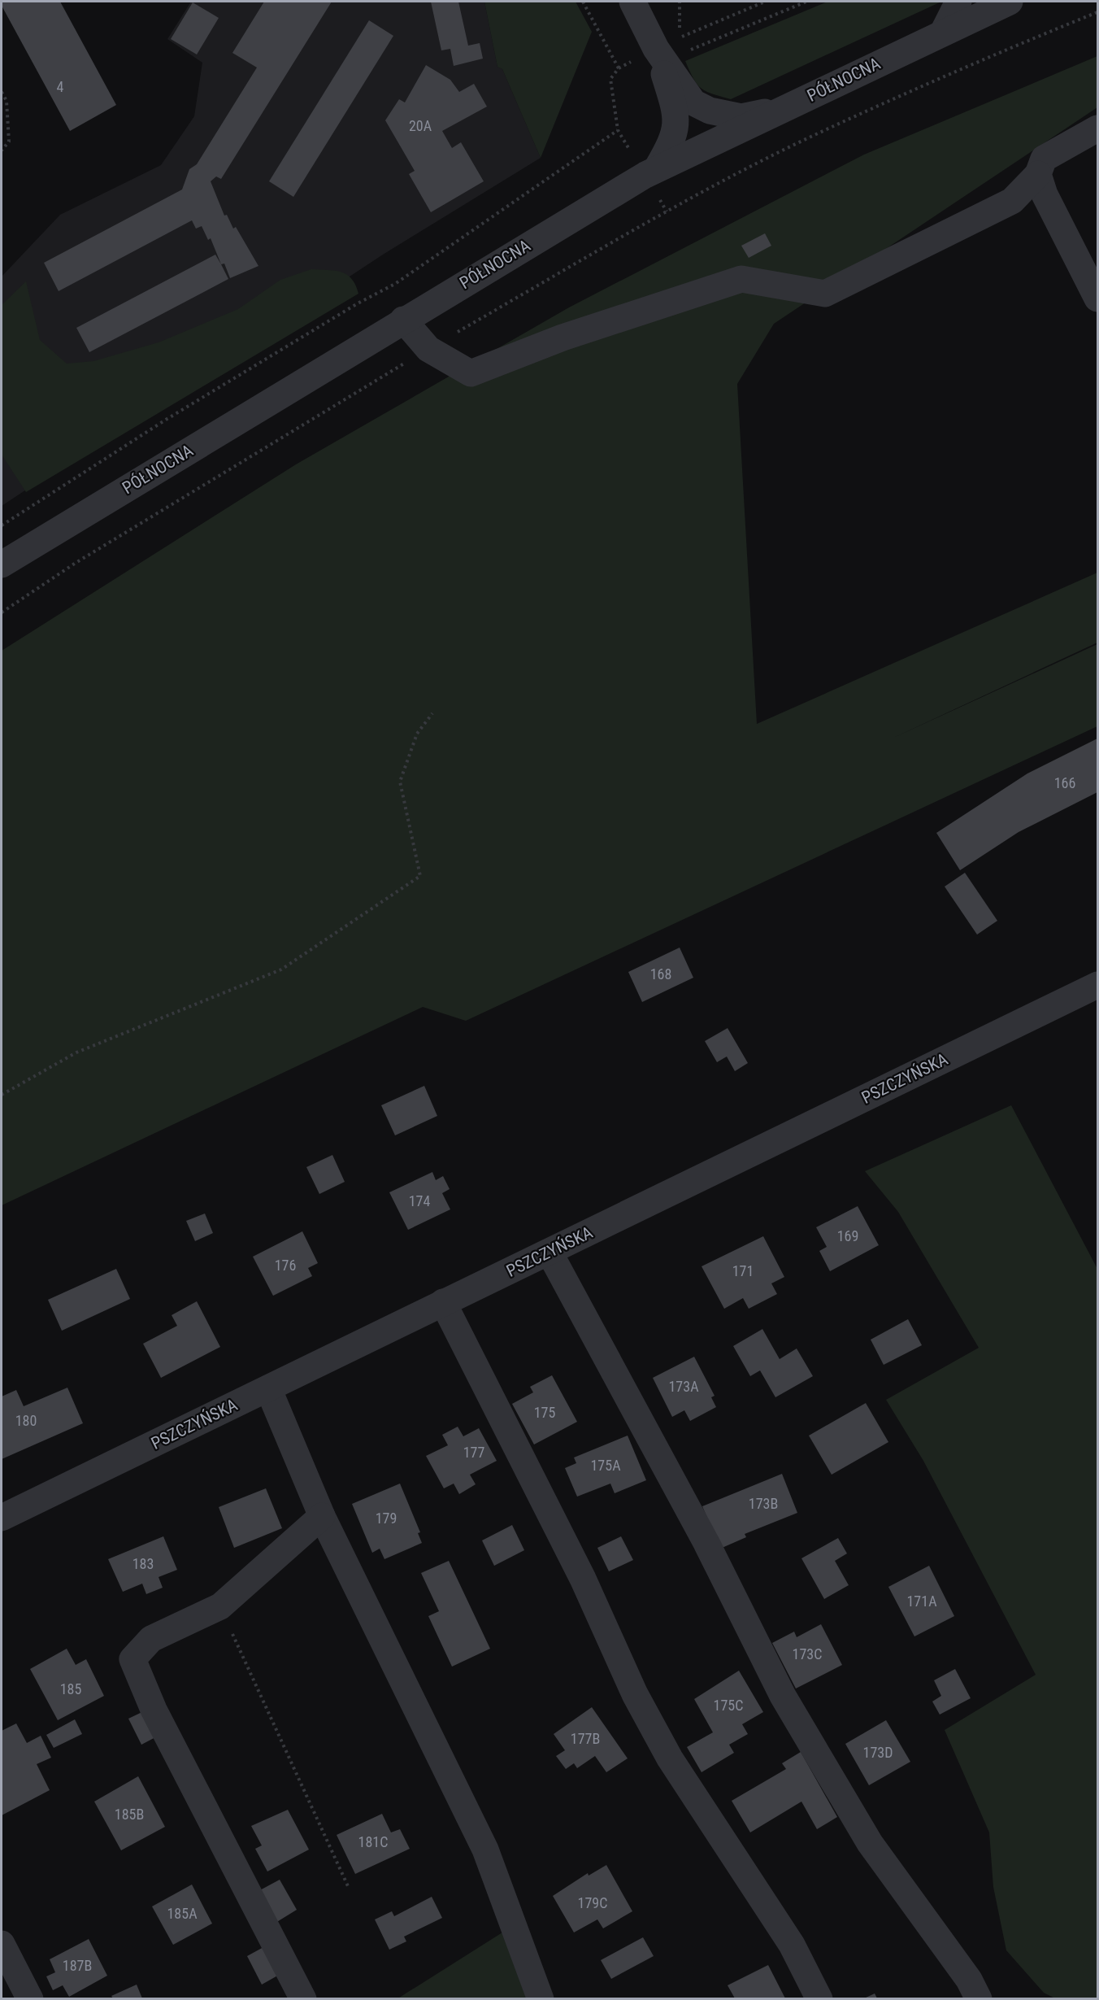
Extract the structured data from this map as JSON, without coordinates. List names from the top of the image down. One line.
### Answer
{"streets":{"street":["PÓŁNOCNA","PSZCZYŃSKA"]},"house_numbers":["4","20A","166","168","174","169","176","171","173A","175","180","177","175A","173B","179","183","171A","173C","185","175C","177B","173D","185B","181C","179C","185A","187B"]}
